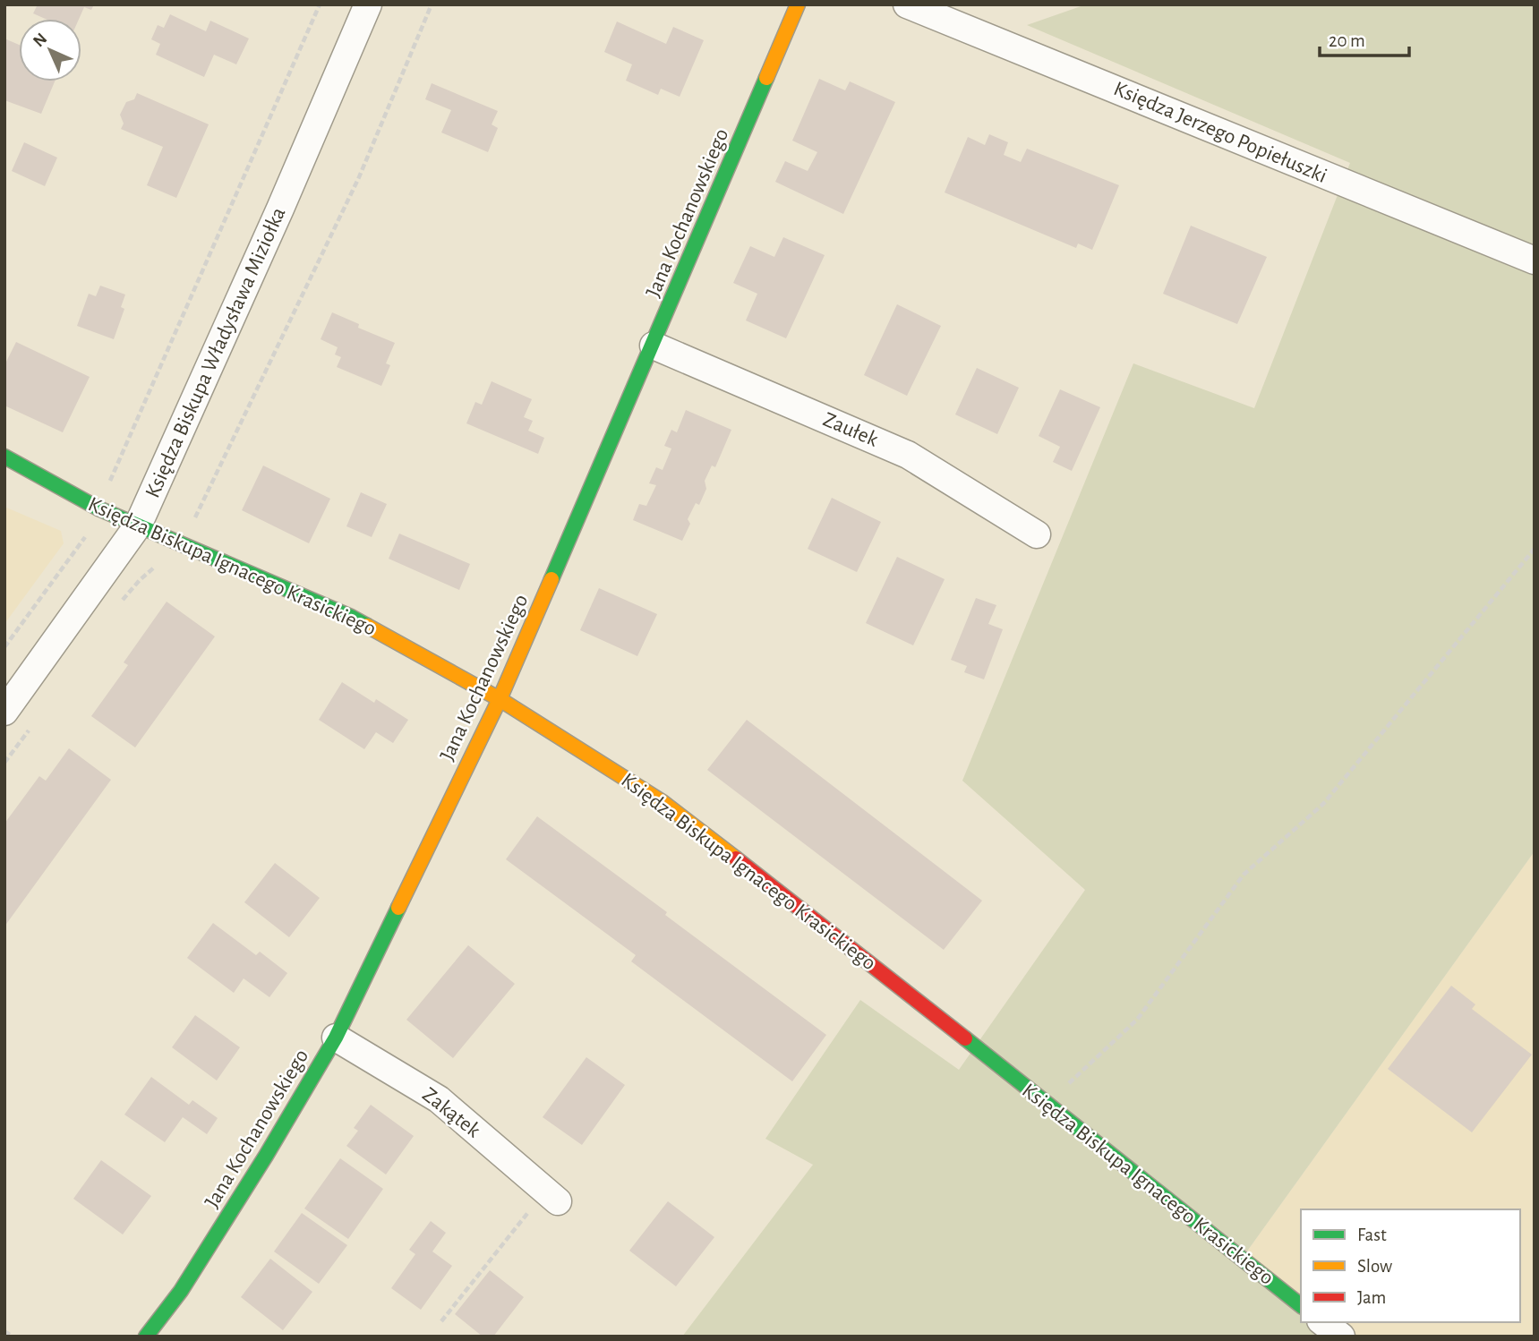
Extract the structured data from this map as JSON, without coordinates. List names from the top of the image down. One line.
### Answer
{"streets":{"street":["Księdza Jerzego Popiełuszki","Jana Kochanowskiego","Księdza Biskupa Władysława Miziołka","Zaułek","Księdza Biskupa Ignacego Krasickiego","Zakątek"]},"crossings":[["Jana Kochanowskiego","Zaułek"],["Jana Kochanowskiego","Księdza Biskupa Ignacego Krasickiego"],["Jana Kochanowskiego","Zakątek"],["Księdza Biskupa Władysława Miziołka","Księdza Biskupa Ignacego Krasickiego"]],"legend":["Fast","Slow","Jam"],"scale_bar":"20 m","north":"top left"}
